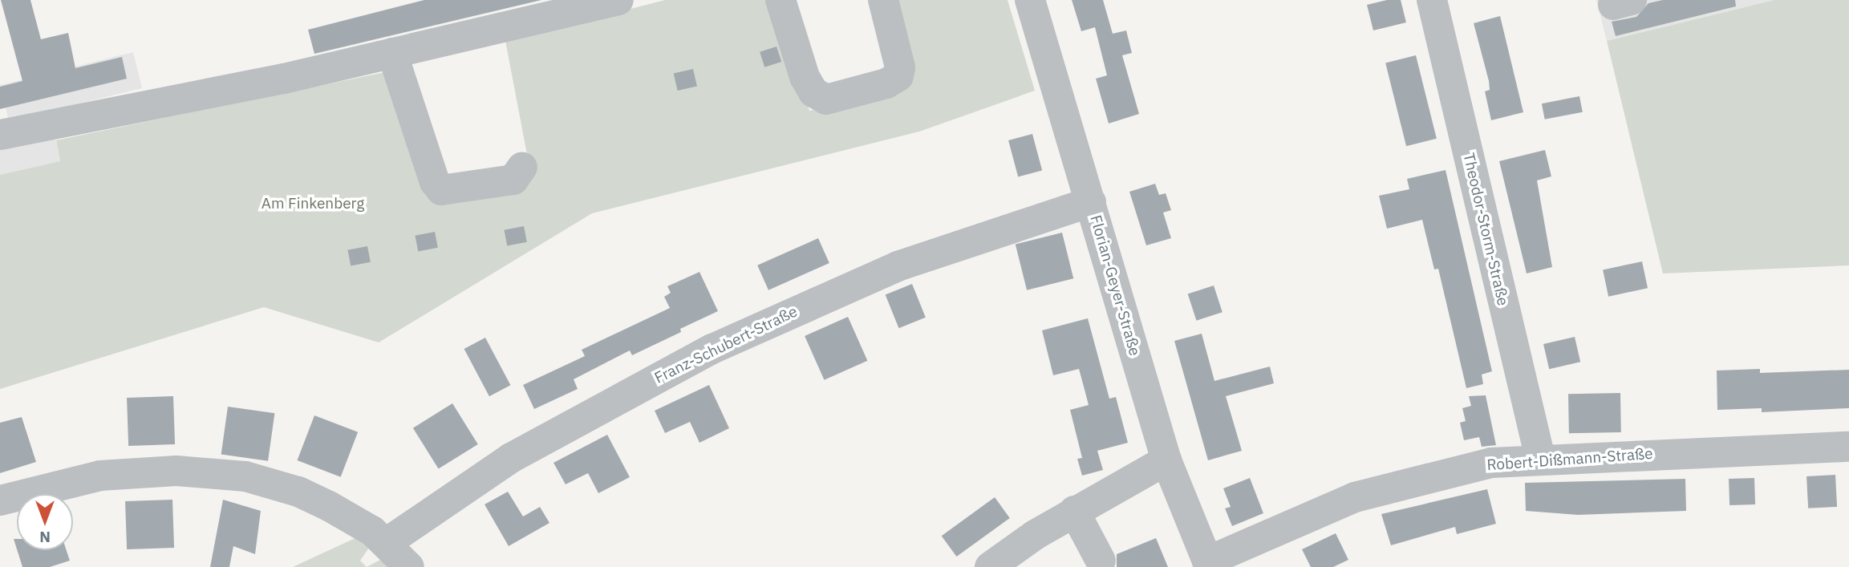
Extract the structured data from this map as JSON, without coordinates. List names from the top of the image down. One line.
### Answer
{"streets":{"street":["Theodor-Storm-Straße","Florian-Geyer-Straße","Franz-Schubert-Straße","Robert-Dißmann-Straße"]},"crossings":[["Theodor-Storm-Straße","Robert-Dißmann-Straße"],["Florian-Geyer-Straße","Franz-Schubert-Straße"],["Florian-Geyer-Straße","Robert-Dißmann-Straße"]],"parks":["Am Finkenberg"],"north":"bottom"}
